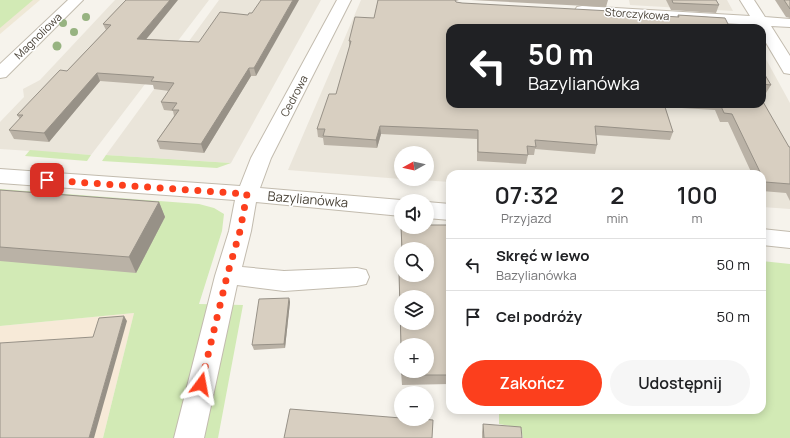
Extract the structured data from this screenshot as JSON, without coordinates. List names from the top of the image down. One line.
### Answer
{"streets":{"street":["Storczykowa","Magnoliowa","Cedrowa","Bazylianówka"]},"crossings":[["Cedrowa","Bazylianówka"]],"north":"left","page":{"turn":["50 m","Bazylianówka"],"map_buttons":["+","−"],"eta":["07:32","Przyjazd","2","min","100","m"],"list":[{"name":"Skręć w lewo","note":"Bazylianówka","value":"50 m"},{"name":"Cel podróży","value":"50 m"}],"buttons":["Zakończ","Udostępnij"]}}
